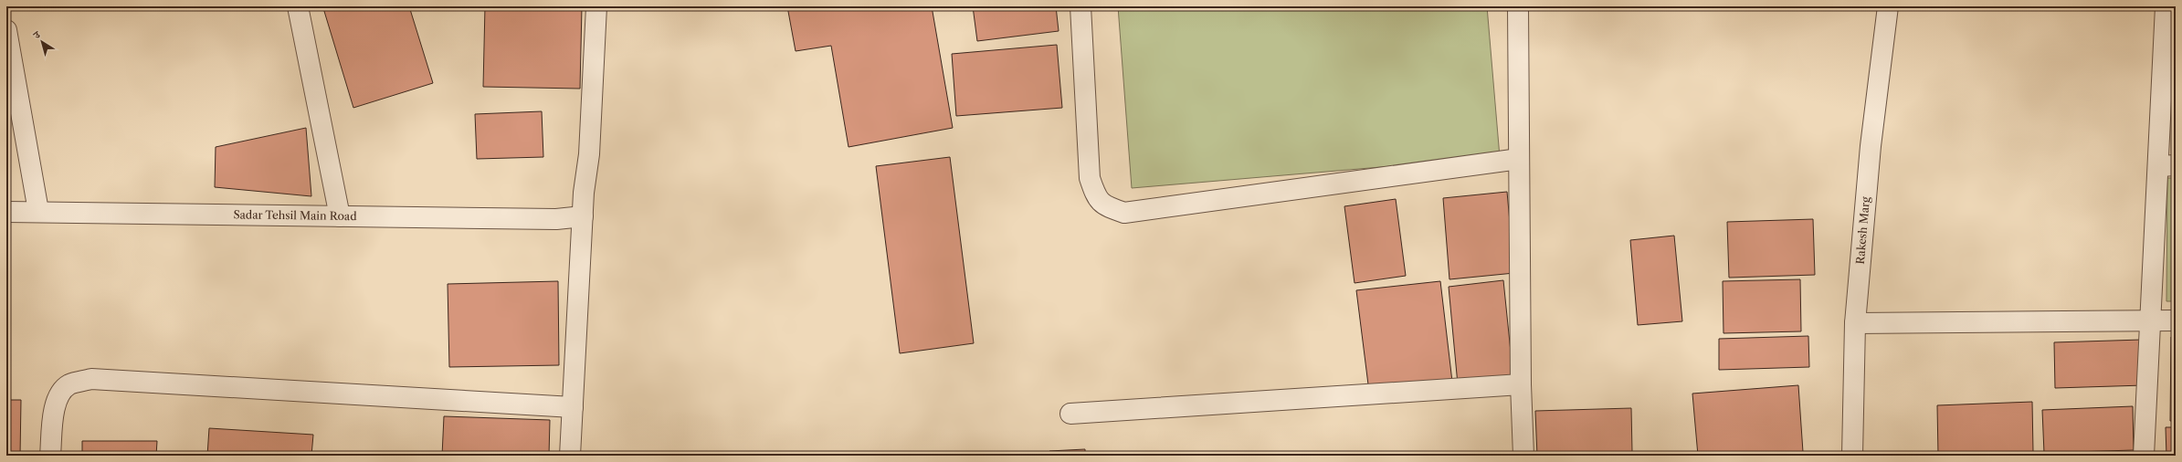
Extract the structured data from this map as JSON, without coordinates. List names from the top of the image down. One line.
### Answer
{"streets":{"street":["Sadar Tehsil Main Road","Rakesh Marg"]},"north":"top left"}
